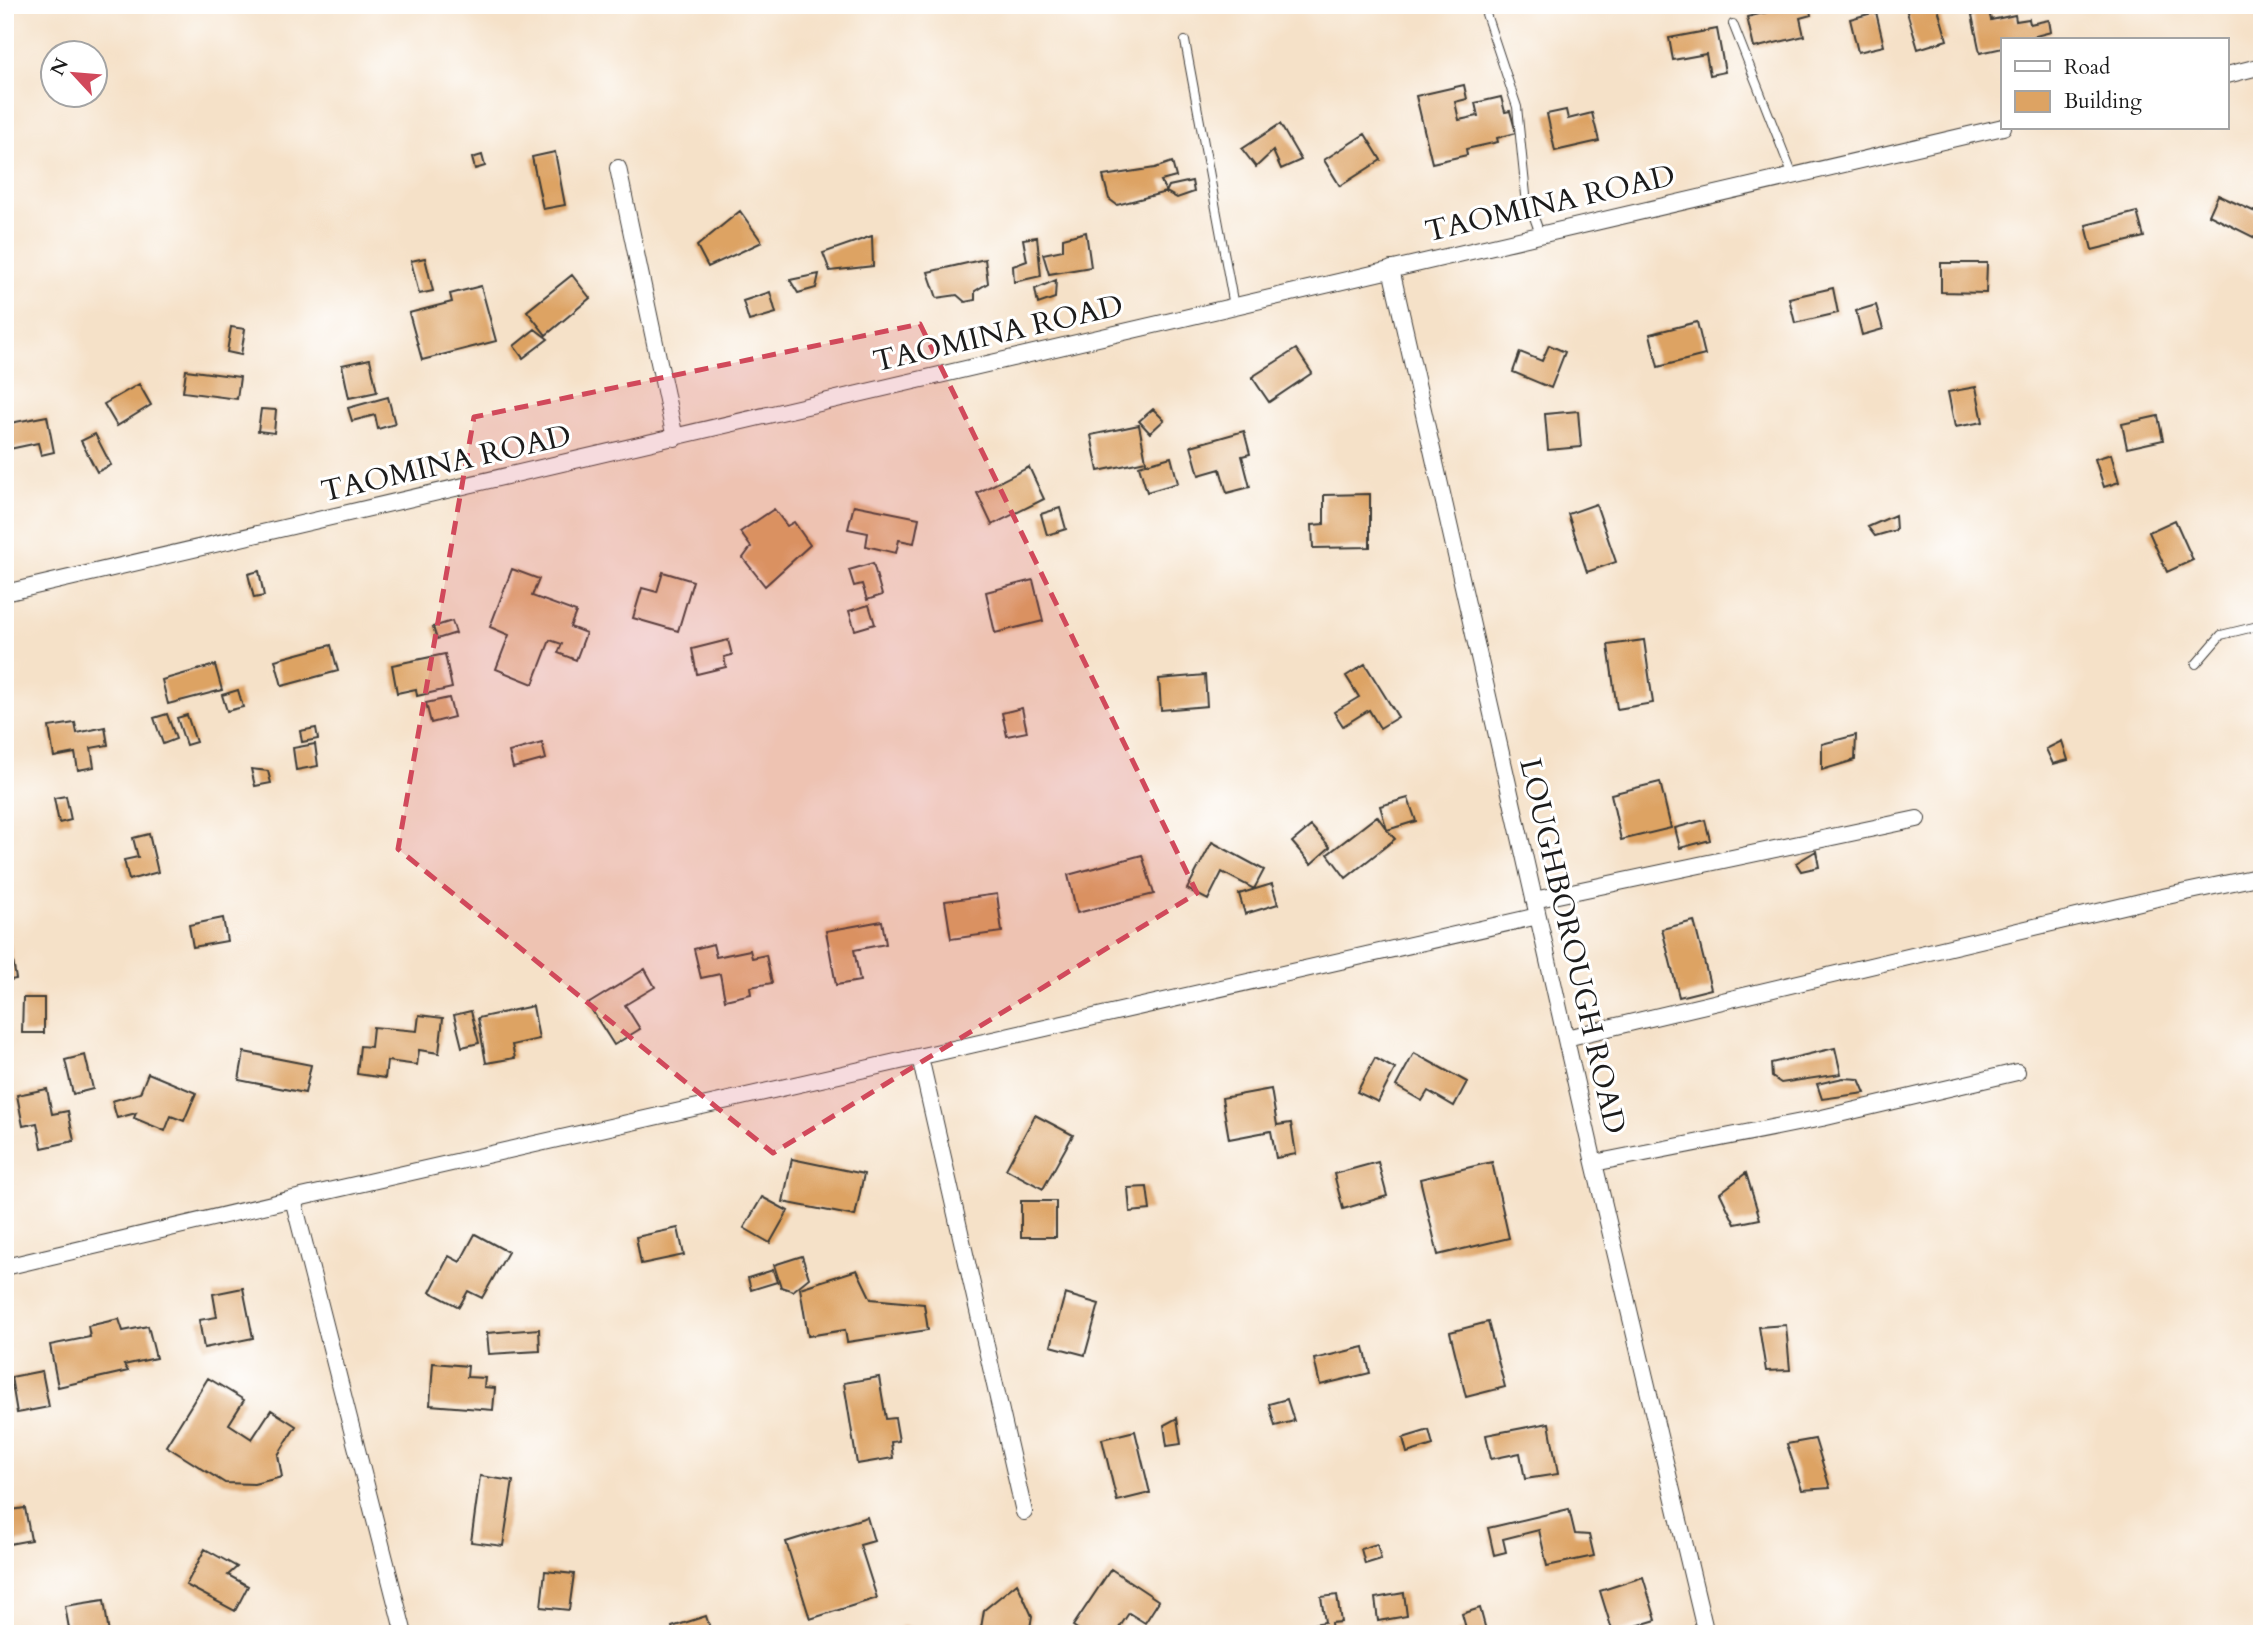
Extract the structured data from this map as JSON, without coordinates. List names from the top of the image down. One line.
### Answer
{"streets":{"street":["TAOMINA ROAD","LOUGHBOROUGH ROAD"]},"crossings":[["TAOMINA ROAD","LOUGHBOROUGH ROAD"]],"legend":["Road","Building"],"north":"top left"}
